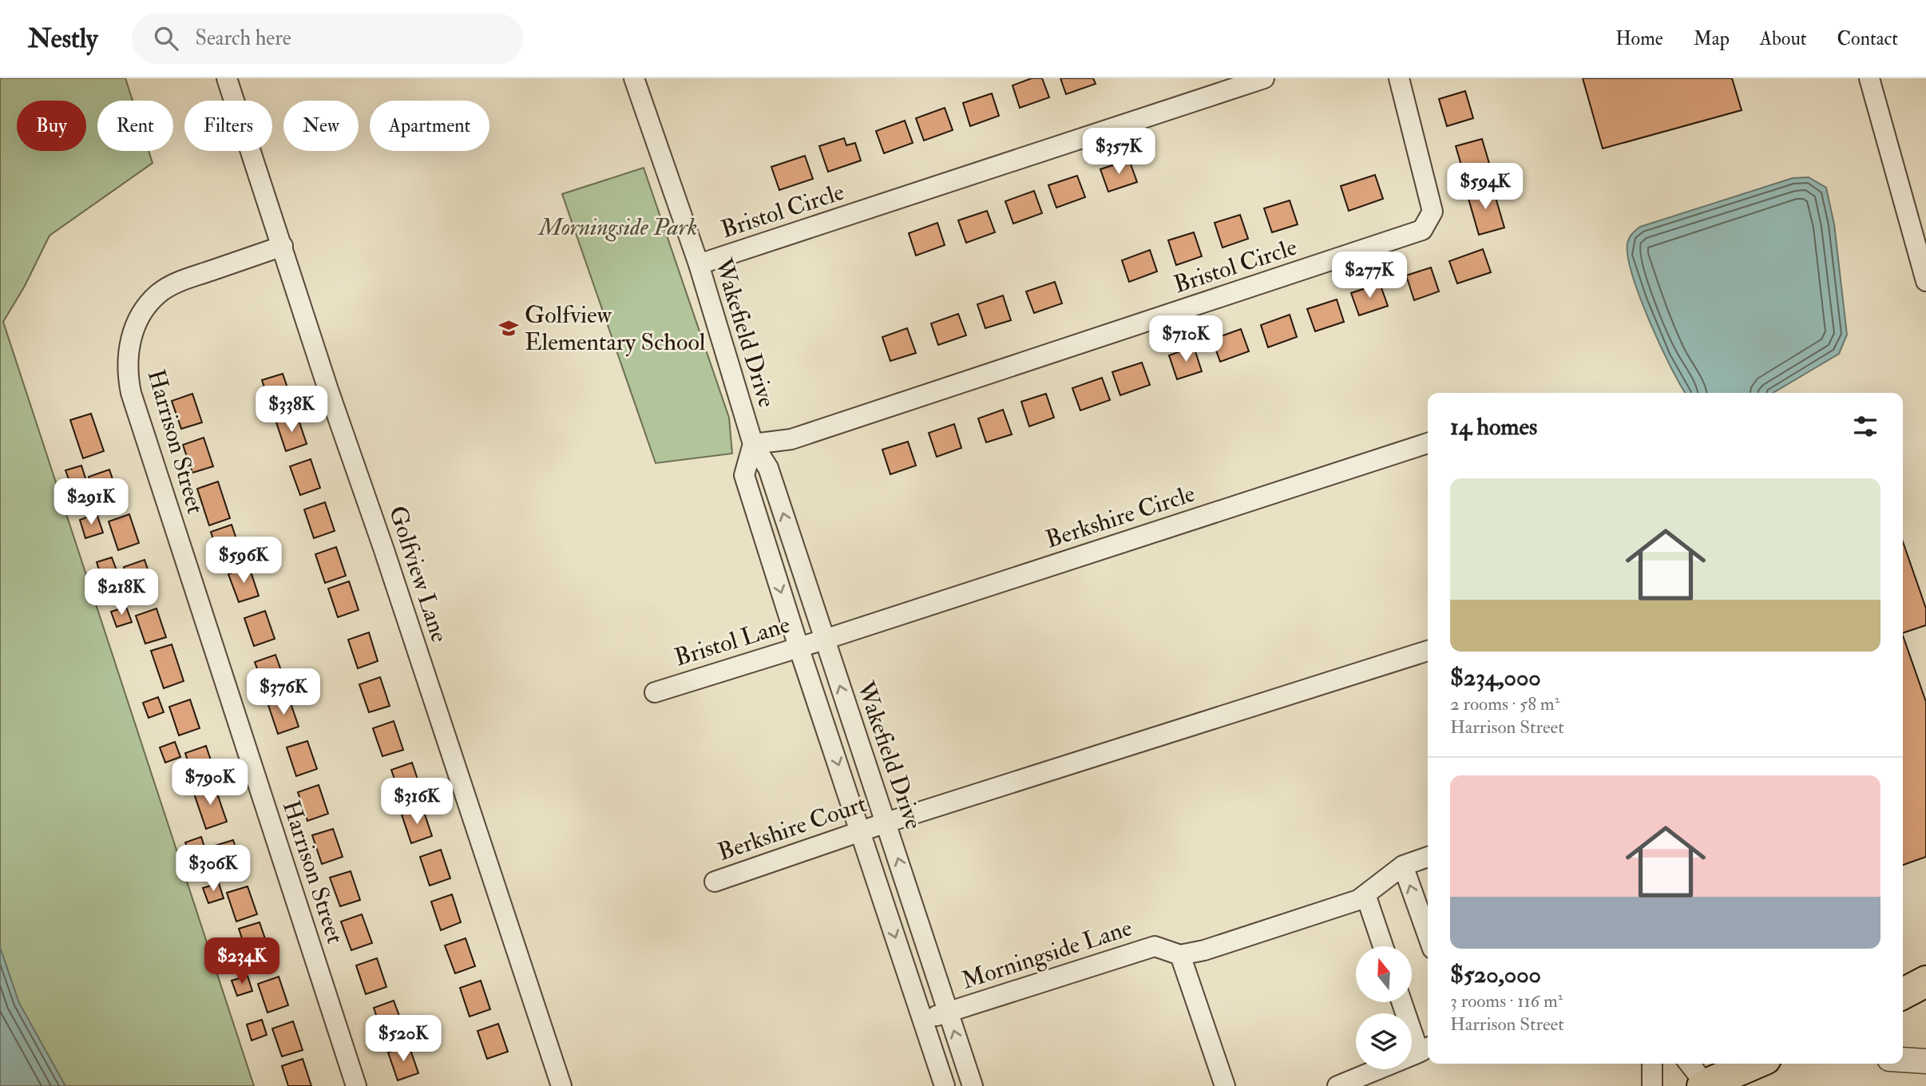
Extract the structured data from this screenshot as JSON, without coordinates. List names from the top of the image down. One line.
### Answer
{"streets":{"street":["Bristol Circle","Wakefield Drive","Harrison Street","Berkshire Circle","Golfview Lane","Bristol Lane","Berkshire Court","Morningside Lane"]},"crossings":[["Bristol Circle","Wakefield Drive"],["Wakefield Drive","Berkshire Circle"],["Wakefield Drive","Bristol Lane"],["Wakefield Drive","Berkshire Court"],["Wakefield Drive","Morningside Lane"],["Harrison Street","Golfview Lane"],["Berkshire Circle","Bristol Lane"]],"parks":["Morningside Park"],"places":{"school or university":["Golfview Elementary School"]},"north":"top","page":{"header":"Nestly","search":"Search here","nav":["Home","Map","About","Contact"],"chip":["Buy","Rent","Filters","New","Apartment"],"price":["$357K","$594K","$277K","$710K","$338K","$291K","$596K","$218K","$376K","$790K","$316K","$306K","$234K","$520K"],"heading":"14 homes","list":[{"name":"$234,000","note":"2 rooms · 58 m² · Harrison Street"},{"name":"$520,000","note":"3 rooms · 116 m² · Harrison Street"}]}}
